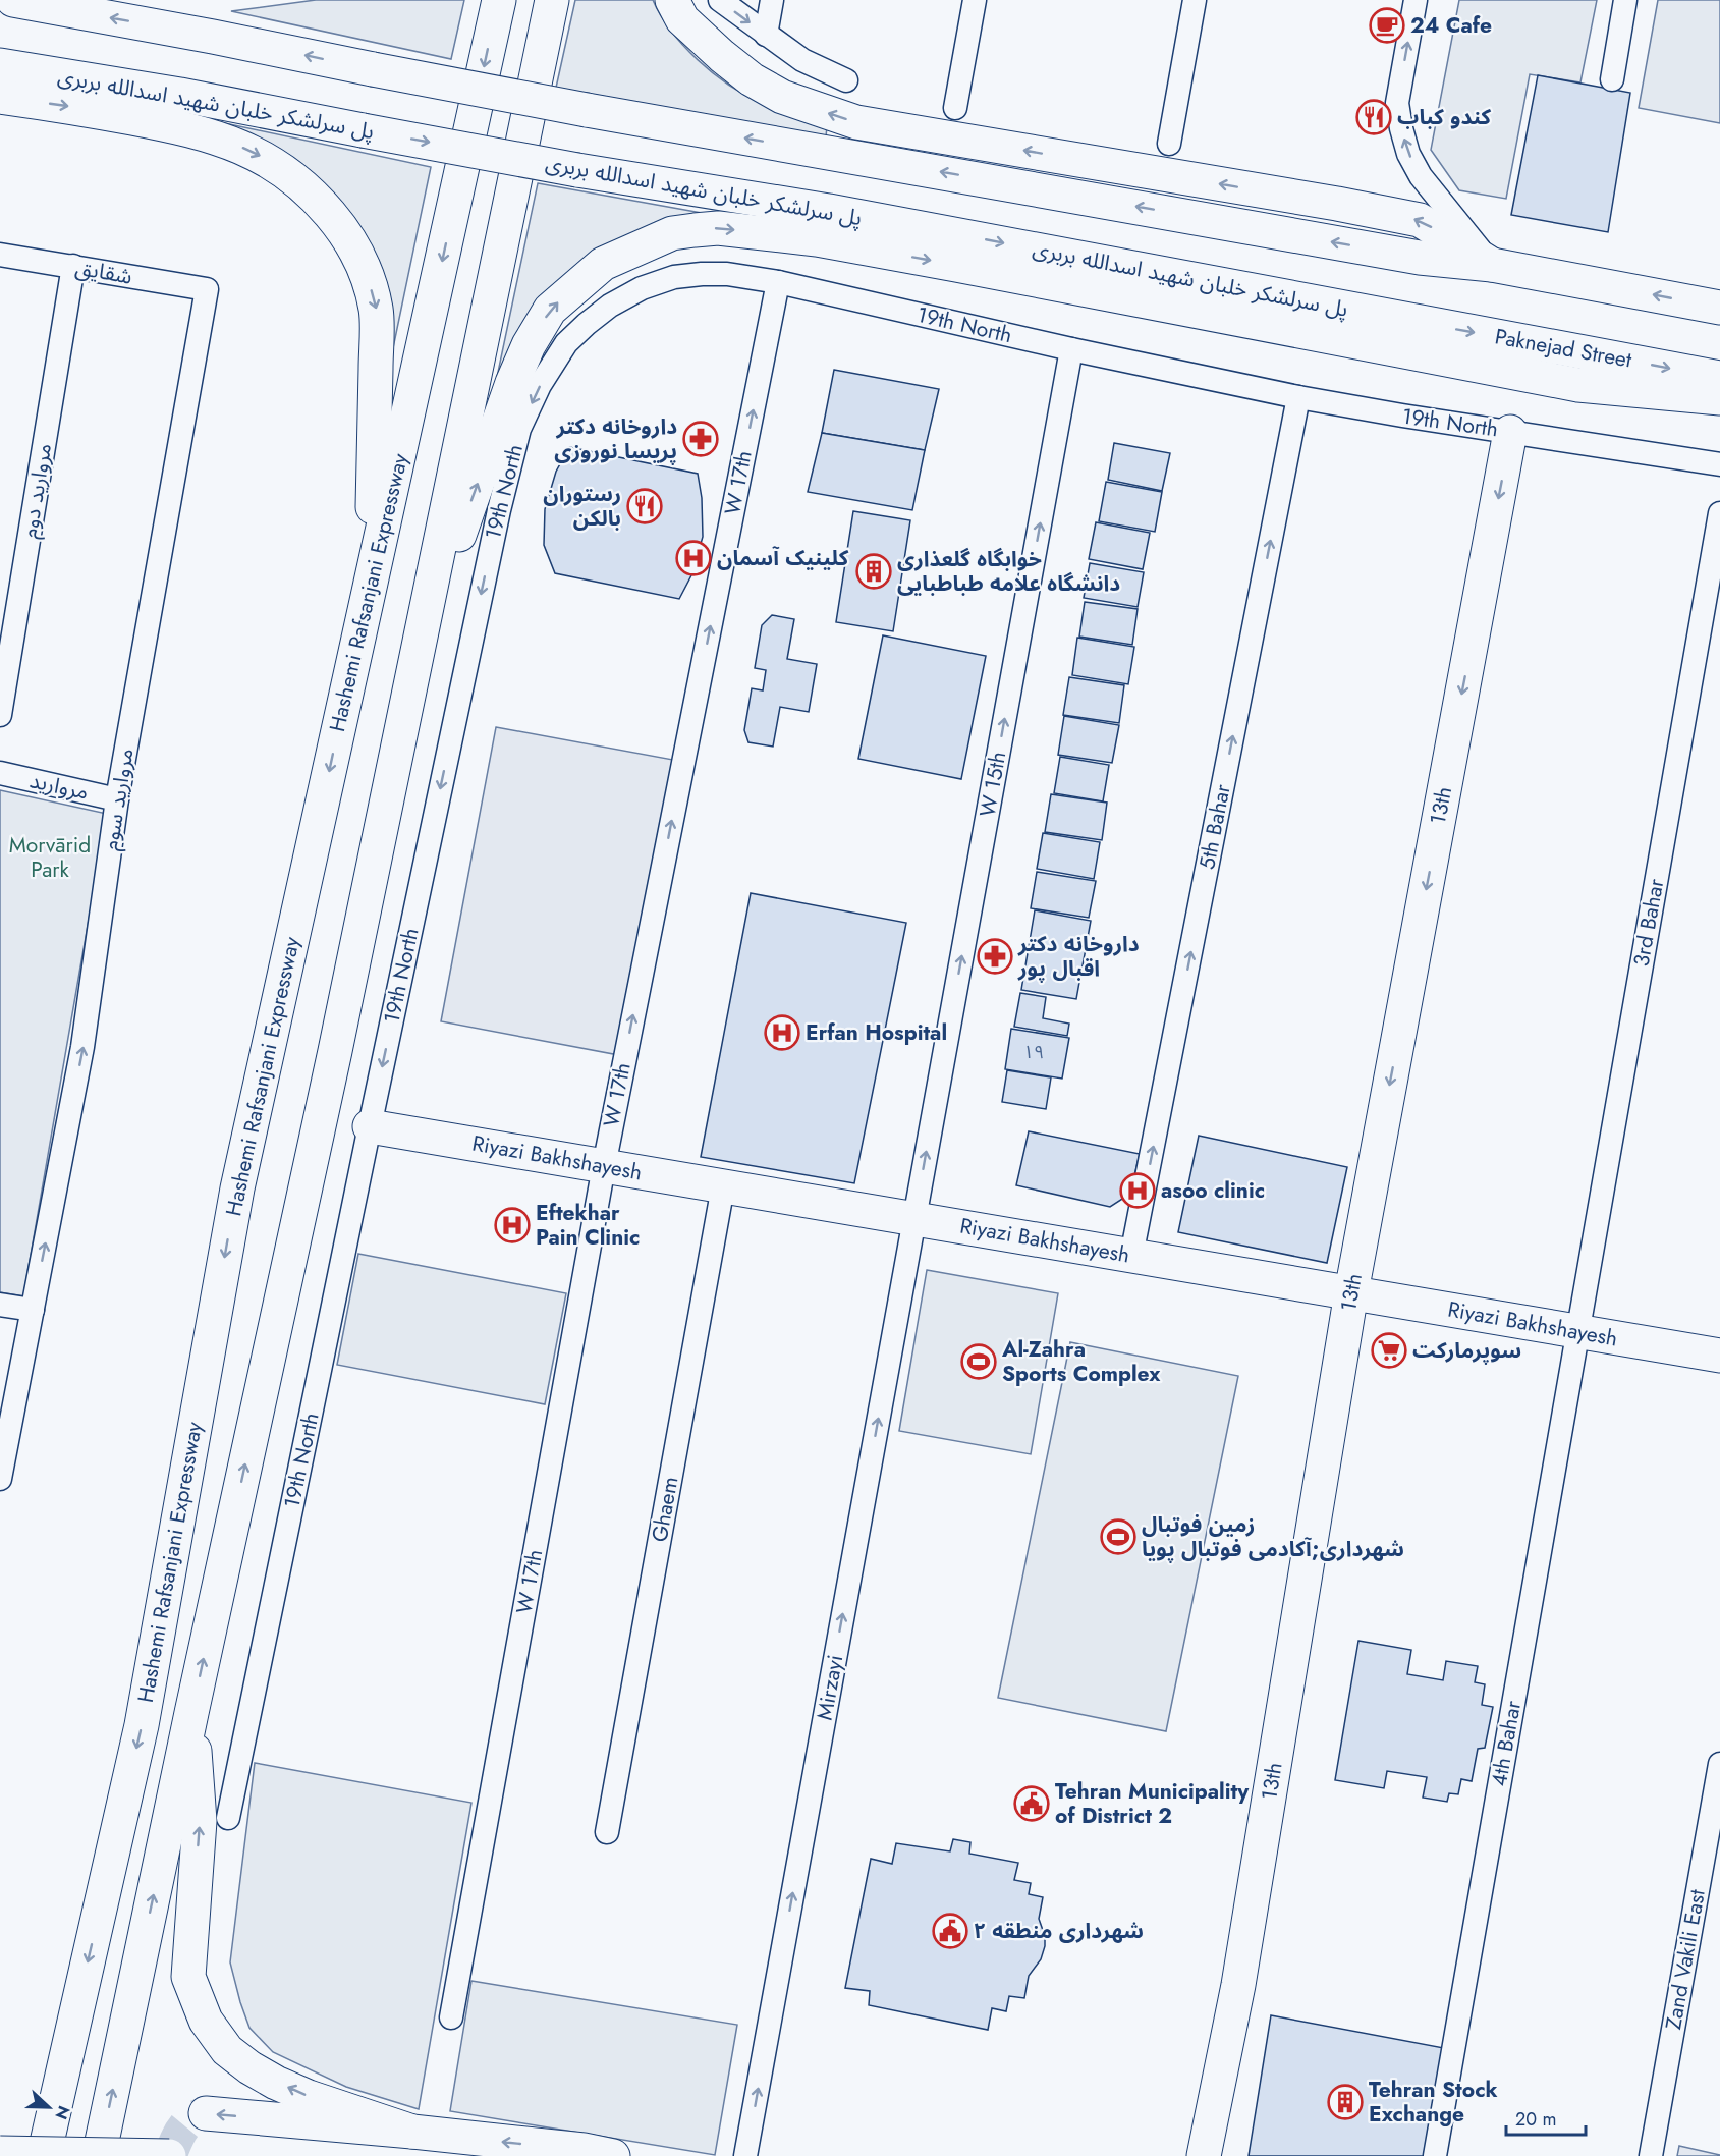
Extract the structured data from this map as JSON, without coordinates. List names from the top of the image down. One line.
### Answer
{"streets":{"main road":["پل سرلشکر خلبان شهید اسدالله بربری","Paknejad Street","Hashemi Rafsanjani Expressway","13th","Riyazi Bakhshayesh"],"street":["شقایق","19th North","W 17th","مروارید دوم","W 15th","مروارید","مروارید سوم","5th Bahar","3rd Bahar","Ghaem","Mirzayi","4th Bahar","Zand Vakili East"]},"crossings":[["پل سرلشکر خلبان شهید اسدالله بربری","Paknejad Street"],["شقایق","مروارید دوم"],["شقایق","مروارید سوم"],["19th North","W 17th"],["19th North","W 15th"],["19th North","13th"],["19th North","5th Bahar"],["19th North","Riyazi Bakhshayesh"],["W 17th","Riyazi Bakhshayesh"],["W 15th","Riyazi Bakhshayesh"],["W 15th","Mirzayi"],["مروارید","مروارید سوم"],["13th","Riyazi Bakhshayesh"],["5th Bahar","Riyazi Bakhshayesh"],["3rd Bahar","Riyazi Bakhshayesh"],["3rd Bahar","4th Bahar"],["Riyazi Bakhshayesh","Ghaem"],["Riyazi Bakhshayesh","Mirzayi"],["Riyazi Bakhshayesh","4th Bahar"]],"one_way":["W 17th","W 15th","مروارید سوم","13th","5th Bahar","Mirzayi"],"parks":["Morvārid Park"],"places":{"cafe":["24 Cafe"],"restaurant":["کندو کباب","رستوران بالکن"],"pharmacy":["داروخانه دکتر پریسا نوروزی","داروخانه دکتر اقبال پور"],"hospital":["کلینیک آسمان","Erfan Hospital","asoo clinic","Eftekhar Pain Clinic"],"building":["خوابگاه گلعذاری دانشگاه علامه طباطبایی","Tehran Stock Exchange"],"supermarket":["سوپرمارکت"],"sports":["Al-Zahra Sports Complex","زمین فوتبال شهرداری;آکادمی فوتبال پویا"],"public building":["Tehran Municipality of District 2","شهرداری منطقه ۲"]},"house_numbers":["۱۹"],"scale_bar":"20 m","north":"right"}
